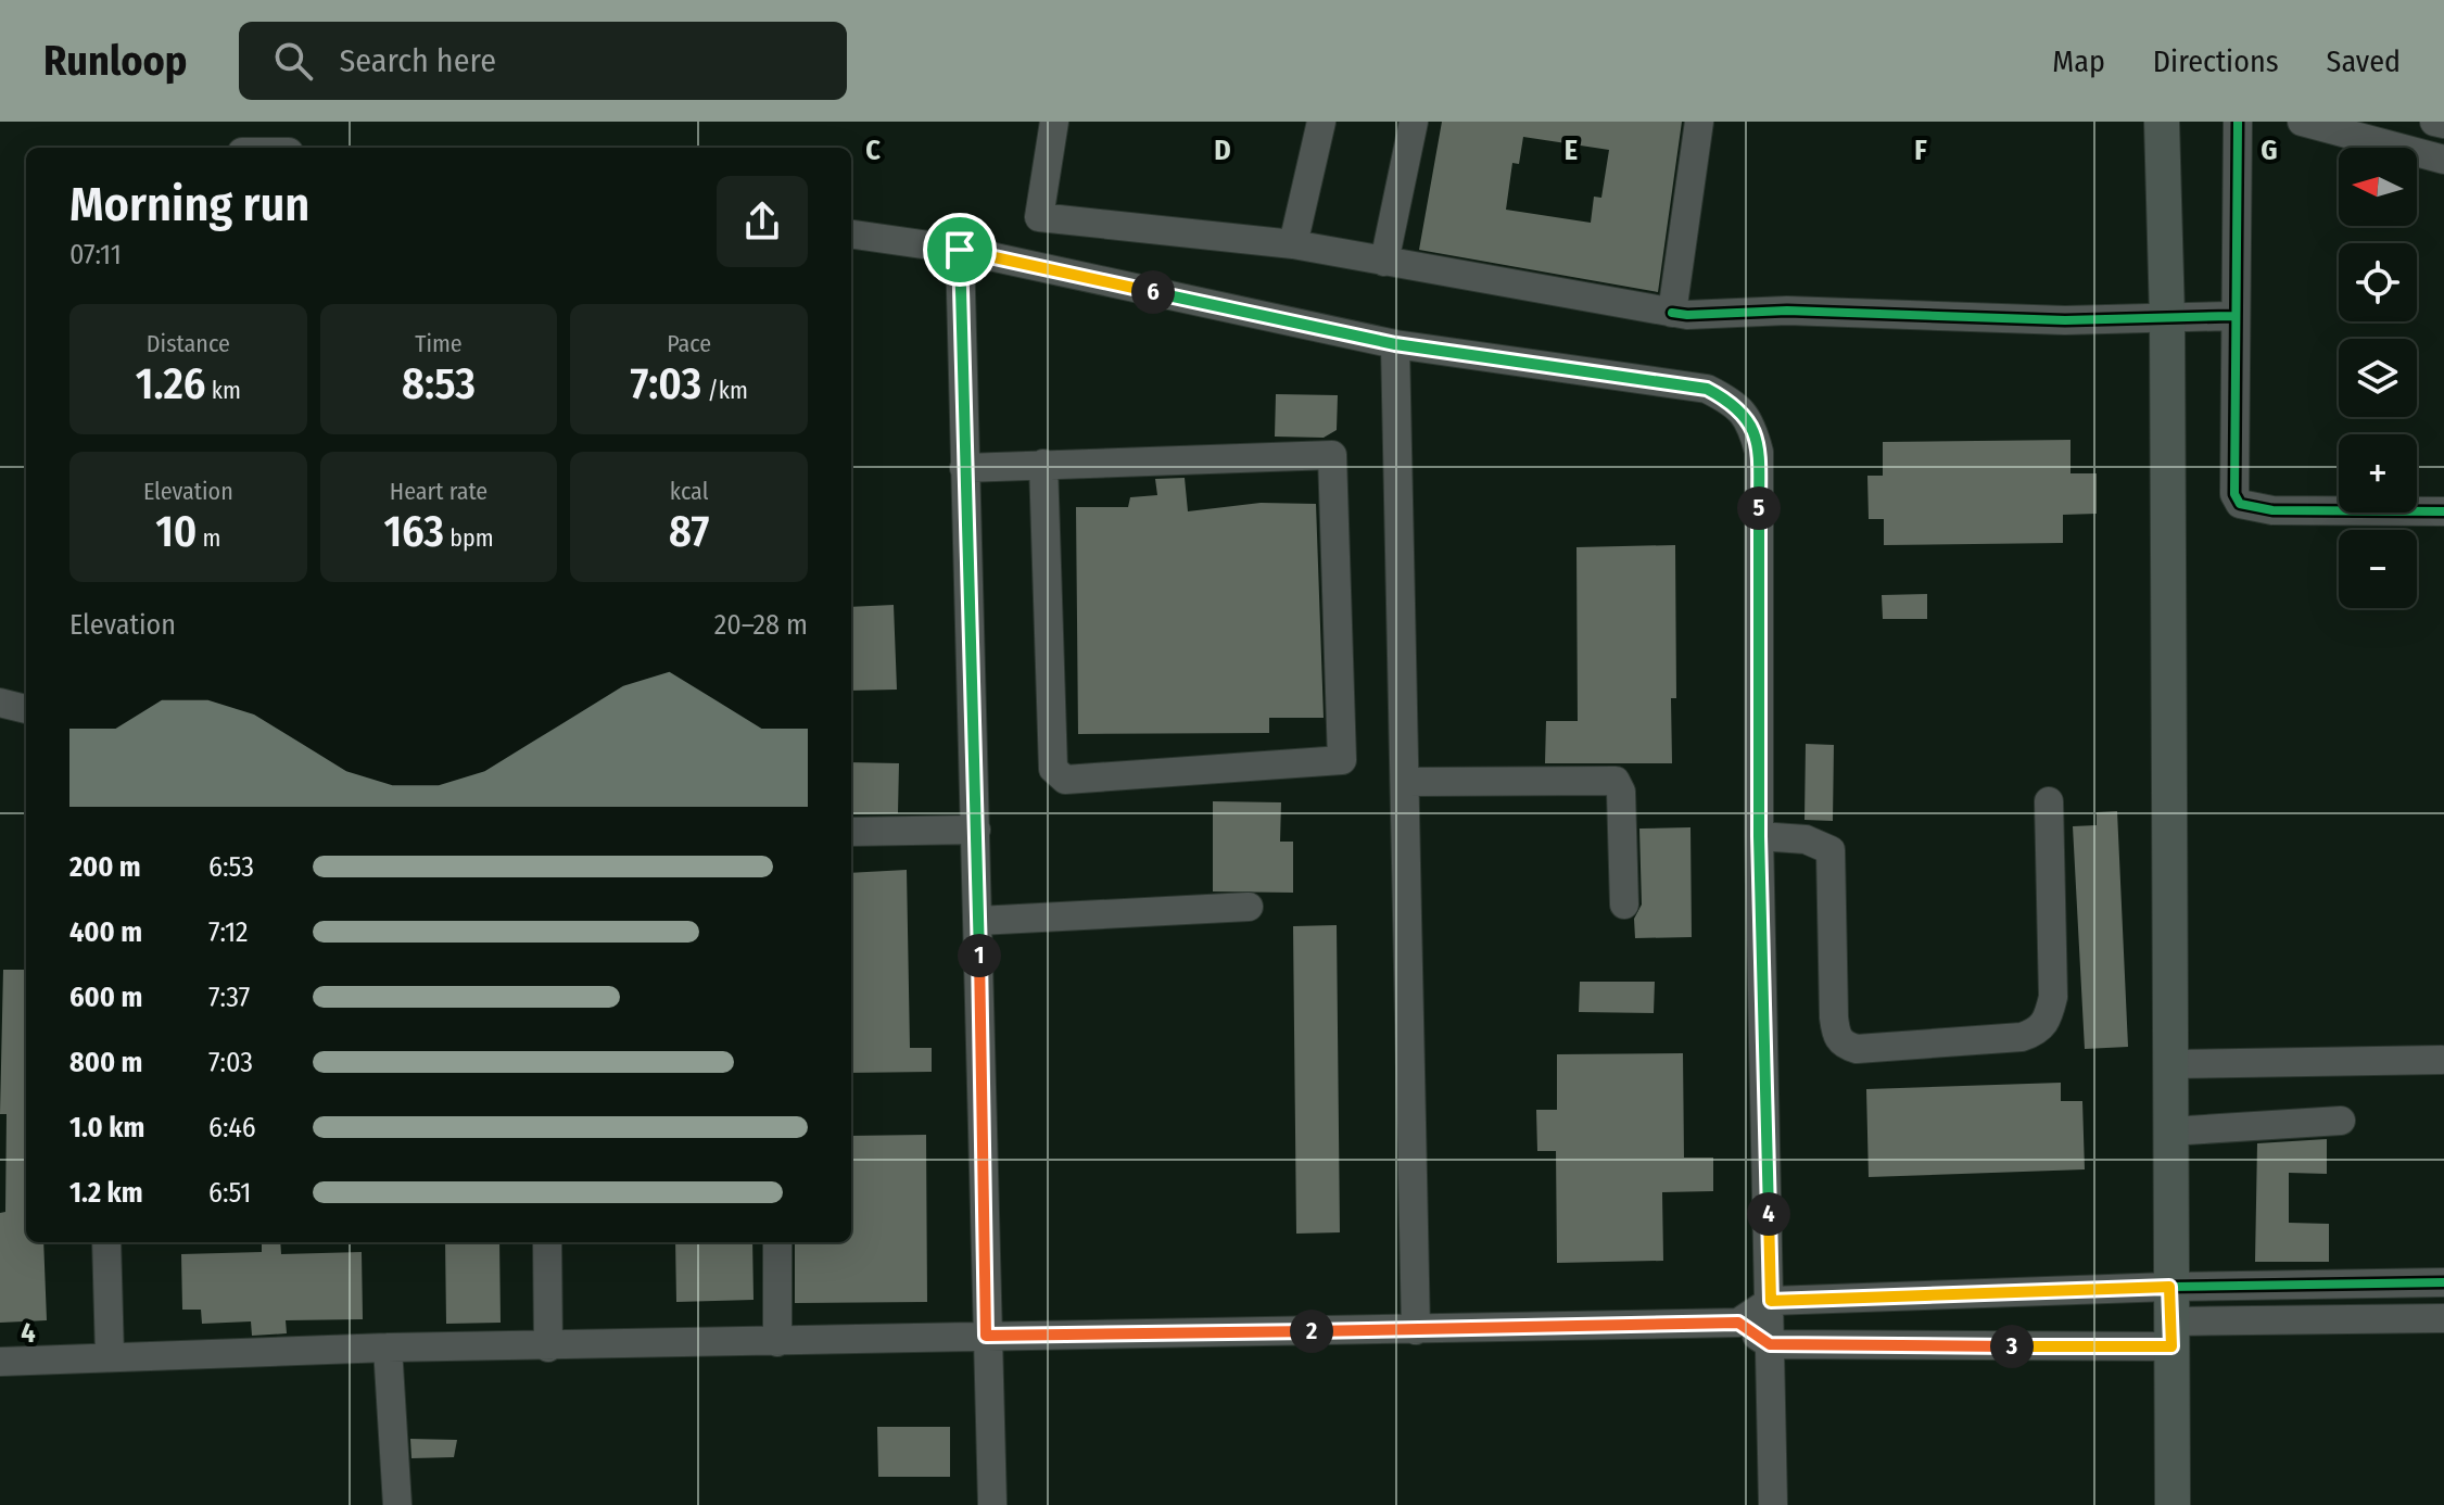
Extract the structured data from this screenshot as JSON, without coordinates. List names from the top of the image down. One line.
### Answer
{"north":"left","page":{"header":"Runloop","search":"Search here","nav":["Map","Directions","Saved"],"map_buttons":["+","−"],"heading":["Morning run","07:11"],"pins":["6","5","1","4","2","3"],"stats":[["Distance","1.26 km"],["Time","8:53"],["Pace","7:03 /km"],["Elevation","10 m"],["Heart rate","163 bpm"],["kcal","87"]],"chart":["Elevation","20–28 m"],"list":[{"name":"200 m","note":"6:53"},{"name":"400 m","note":"7:12"},{"name":"600 m","note":"7:37"},{"name":"800 m","note":"7:03"},{"name":"1.0 km","note":"6:46"},{"name":"1.2 km","note":"6:51"}]},"grid":{"columns":["C","D","E","F","G"],"rows":["4"]}}
